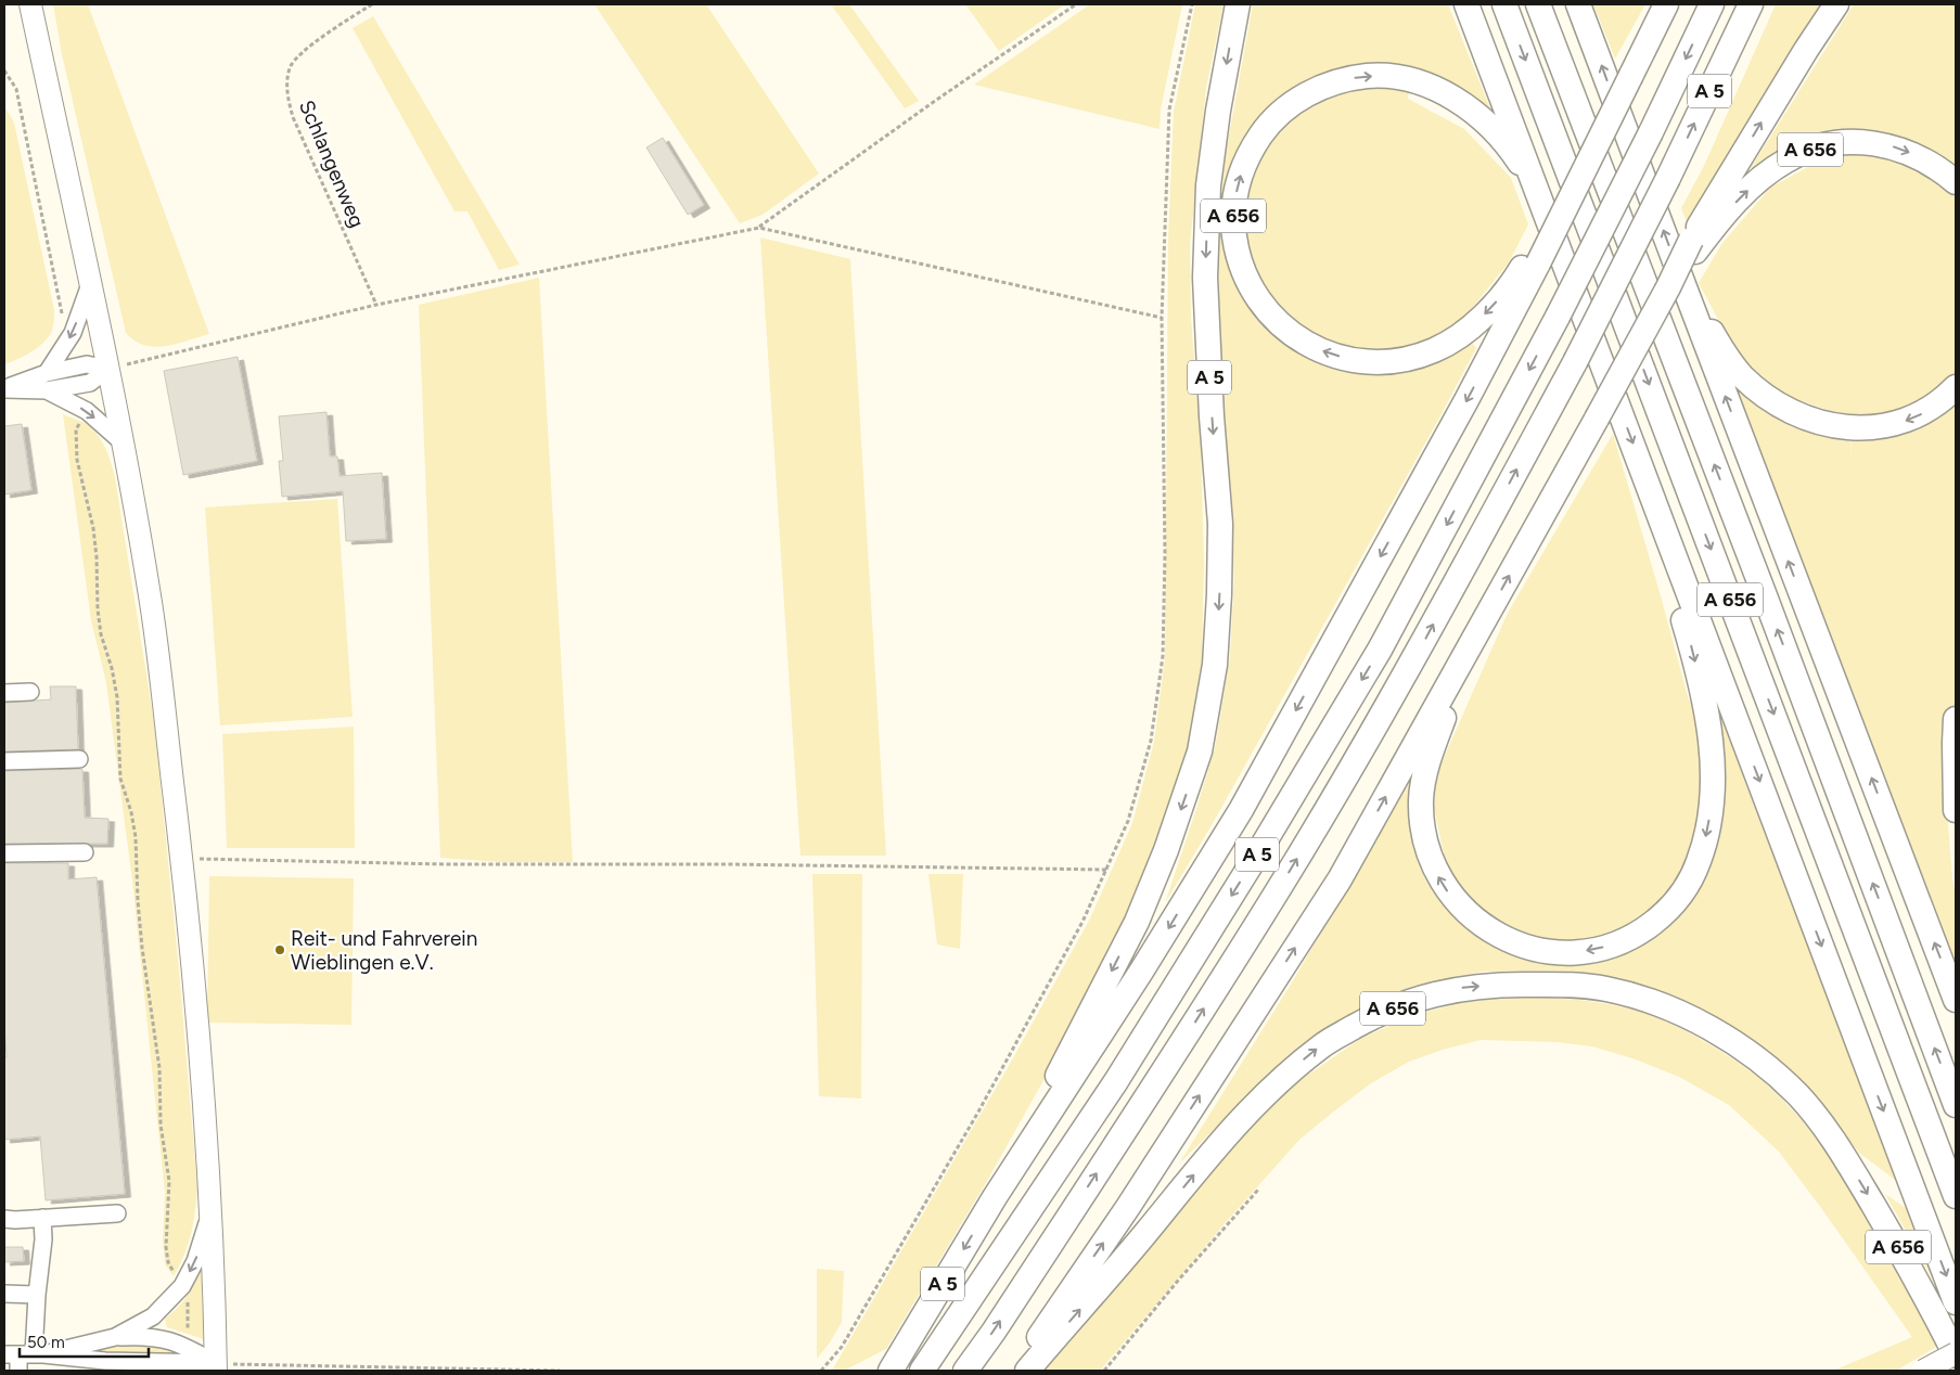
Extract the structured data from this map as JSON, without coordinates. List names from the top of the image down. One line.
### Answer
{"streets":{"highway":["A 5","A 656"],"path":["Schlangenweg"]},"crossings":[["A 5","A 656"]],"places":["Reit- und Fahrverein Wieblingen e.V."],"scale_bar":"50 m"}
